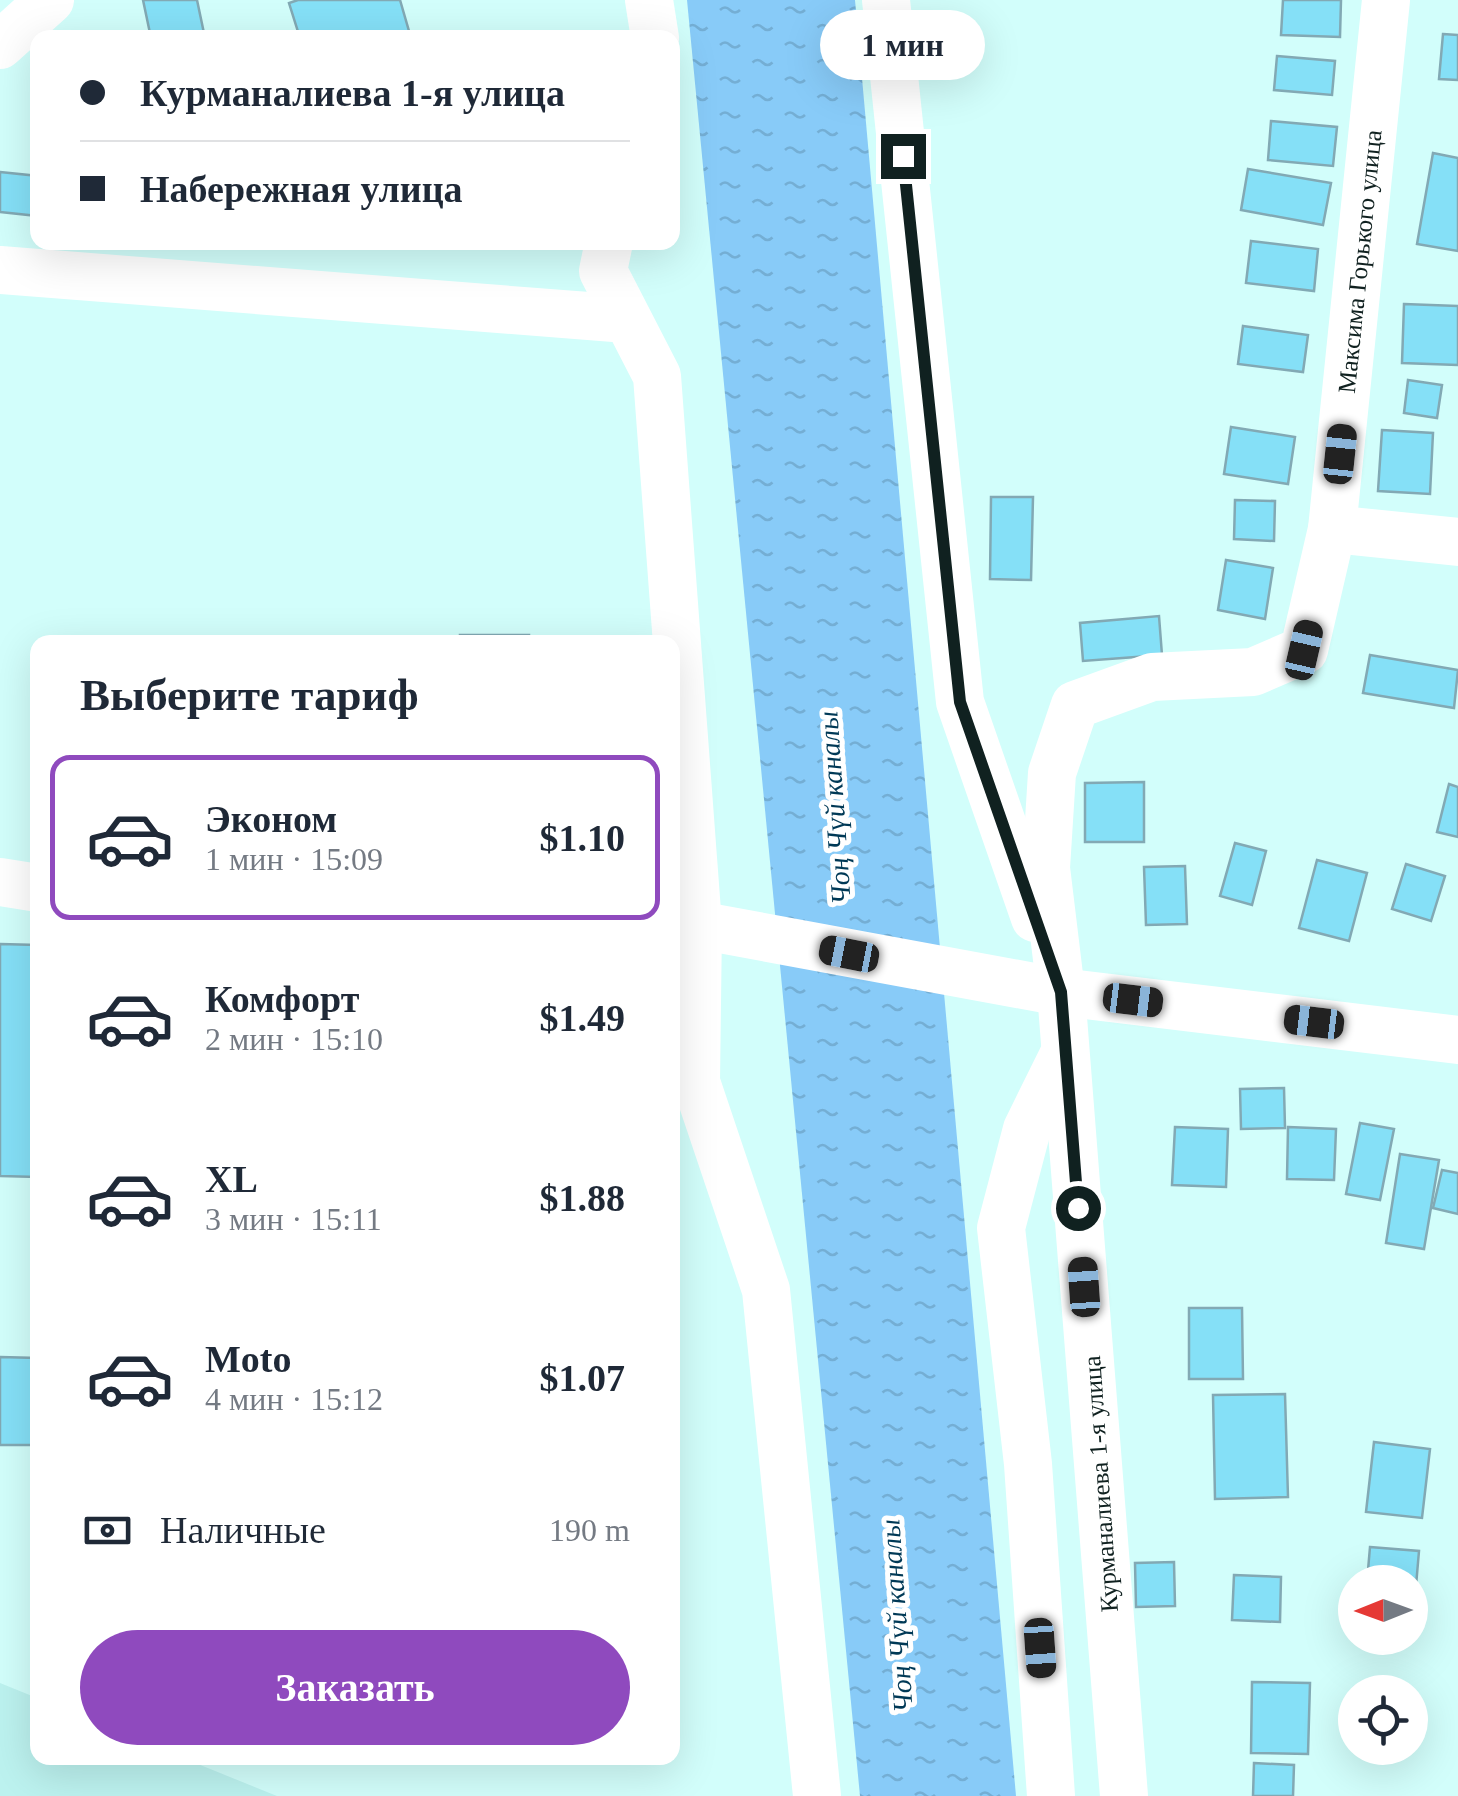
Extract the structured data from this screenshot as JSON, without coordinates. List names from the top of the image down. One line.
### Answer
{"streets":{"street":["Максима Горького улица","Курманалиева 1-я улица"]},"crossings":[["Максима Горького улица","Курманалиева 1-я улица"]],"water":["Чоң Чүй каналы"],"north":"left","page":{"bubble":"1 мин","banner":["Курманалиева 1-я улица","Набережная улица"],"heading":"Выберите тариф","list":[{"name":"Эконом","note":"1 мин · 15:09","value":"$1.10"},{"name":"Комфорт","note":"2 мин · 15:10","value":"$1.49"},{"name":"XL","note":"3 мин · 15:11","value":"$1.88"},{"name":"Moto","note":"4 мин · 15:12","value":"$1.07"}],"pay":["Наличные","190 m"],"buttons":"Заказать"}}
